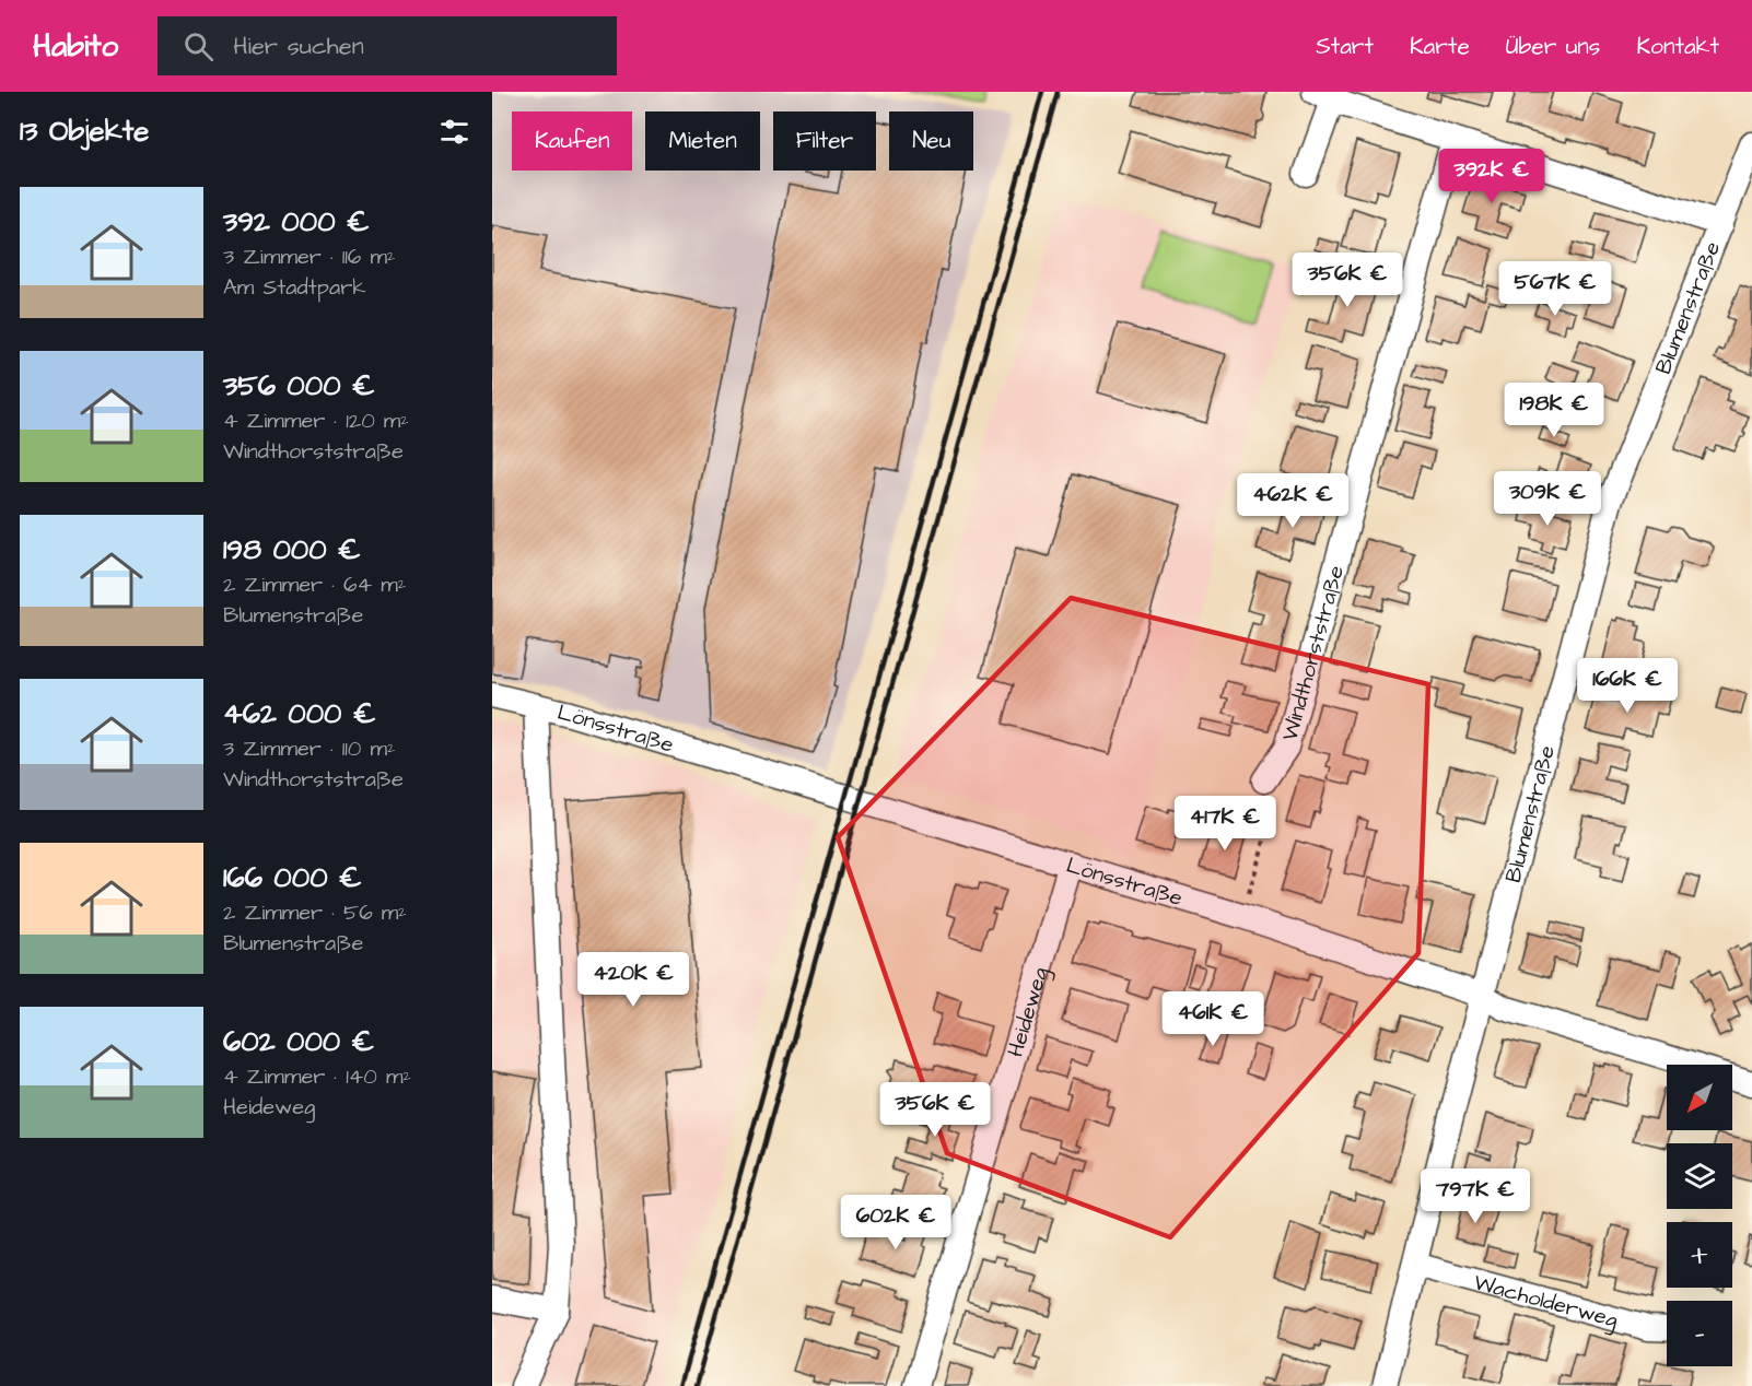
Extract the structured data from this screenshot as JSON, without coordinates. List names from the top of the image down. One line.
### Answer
{"streets":{"street":["Blumenstraße","Windthorststraße","Lönsstraße","Heideweg","Wacholderweg"]},"crossings":[["Blumenstraße","Lönsstraße"],["Blumenstraße","Wacholderweg"],["Lönsstraße","Heideweg"]],"north":"bottom left","page":{"header":"Habito","search":"Hier suchen","nav":["Start","Karte","Über uns","Kontakt"],"heading":"13 Objekte","chip":["Kaufen","Mieten","Filter","Neu"],"price":["392K €","356K €","567K €","198K €","309K €","462K €","166K €","417K €","420K €","461K €","356K €","797K €","602K €"],"list":[{"name":"392 000 €","note":"3 Zimmer · 116 m² · Am Stadtpark"},{"name":"356 000 €","note":"4 Zimmer · 120 m² · Windthorststraße"},{"name":"198 000 €","note":"2 Zimmer · 64 m² · Blumenstraße"},{"name":"462 000 €","note":"3 Zimmer · 110 m² · Windthorststraße"},{"name":"166 000 €","note":"2 Zimmer · 56 m² · Blumenstraße"},{"name":"602 000 €","note":"4 Zimmer · 140 m² · Heideweg"}],"map_buttons":["+","−"]}}
